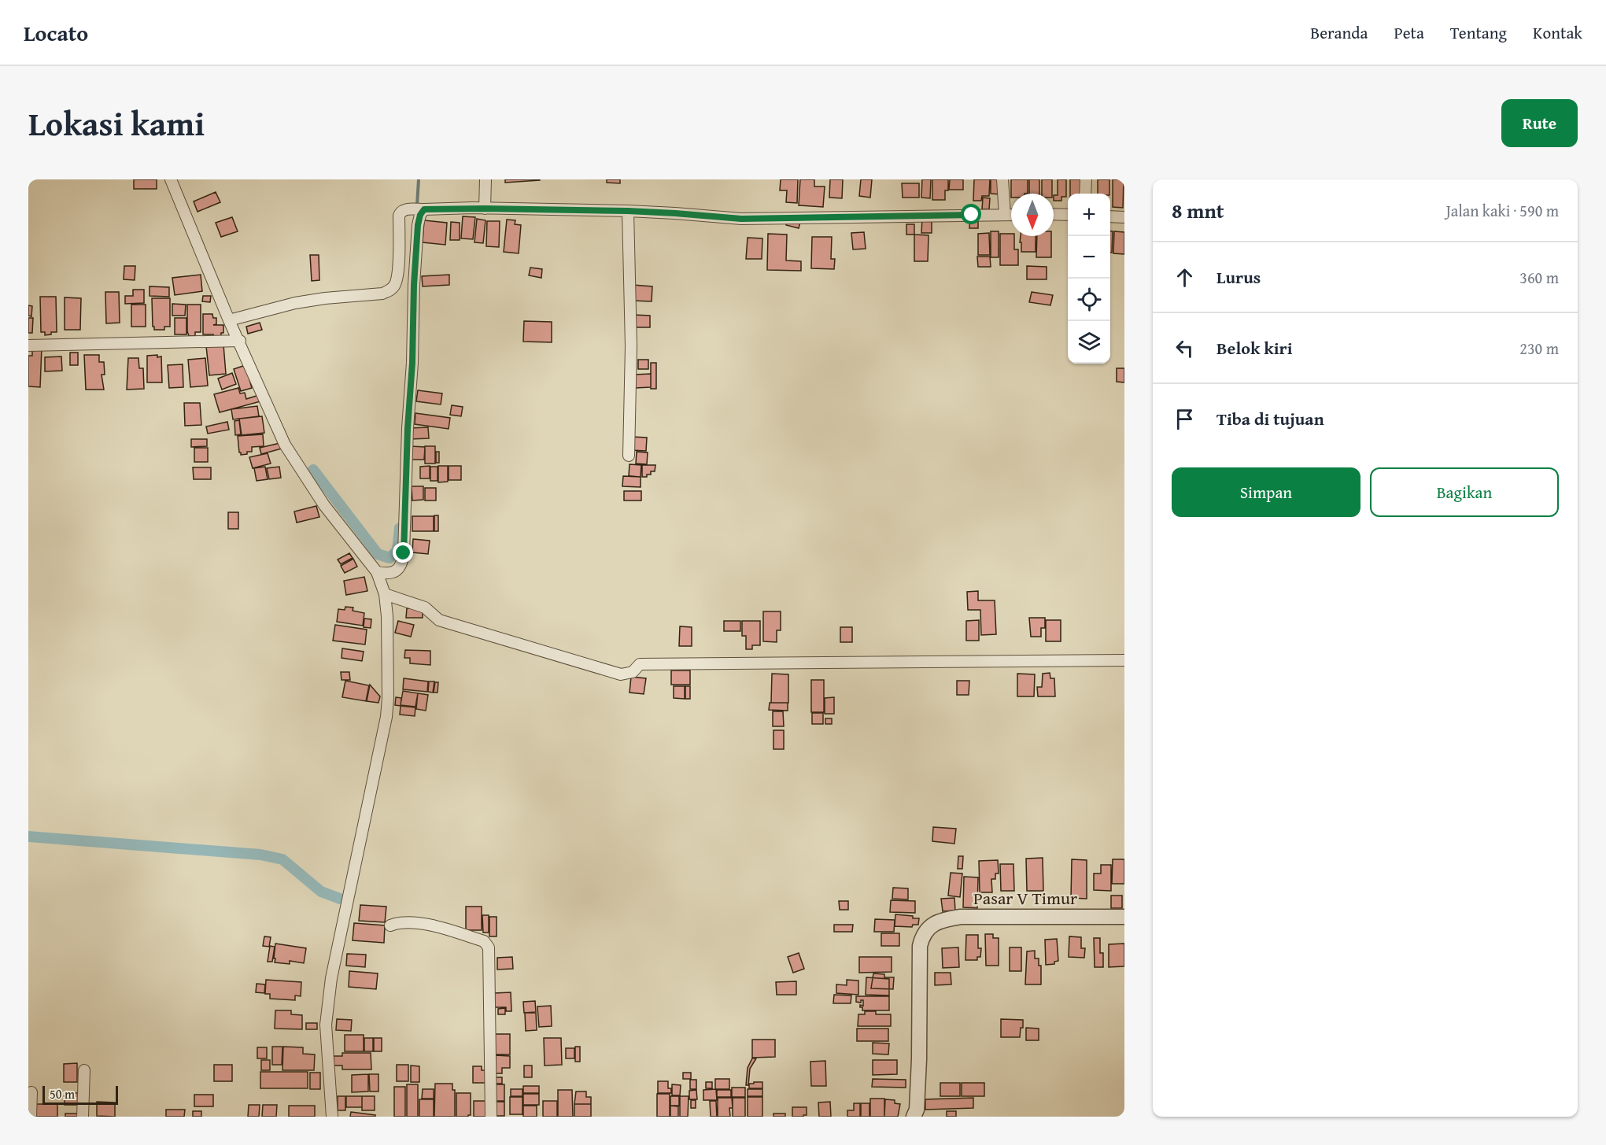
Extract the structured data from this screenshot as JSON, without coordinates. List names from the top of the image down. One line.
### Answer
{"streets":{"street":["Pasar V Timur"]},"scale_bar":"50 m","north":"bottom","page":{"header":"Locato","nav":["Beranda","Peta","Tentang","Kontak"],"title":"Lokasi kami","buttons":["Rute",["Simpan","Bagikan"]],"heading":["8 mnt","Jalan kaki · 590 m"],"map_buttons":["+","−"],"list":[["Lurus","360 m"],["Belok kiri","230 m"],"Tiba di tujuan"],"scale":"50 m"}}
